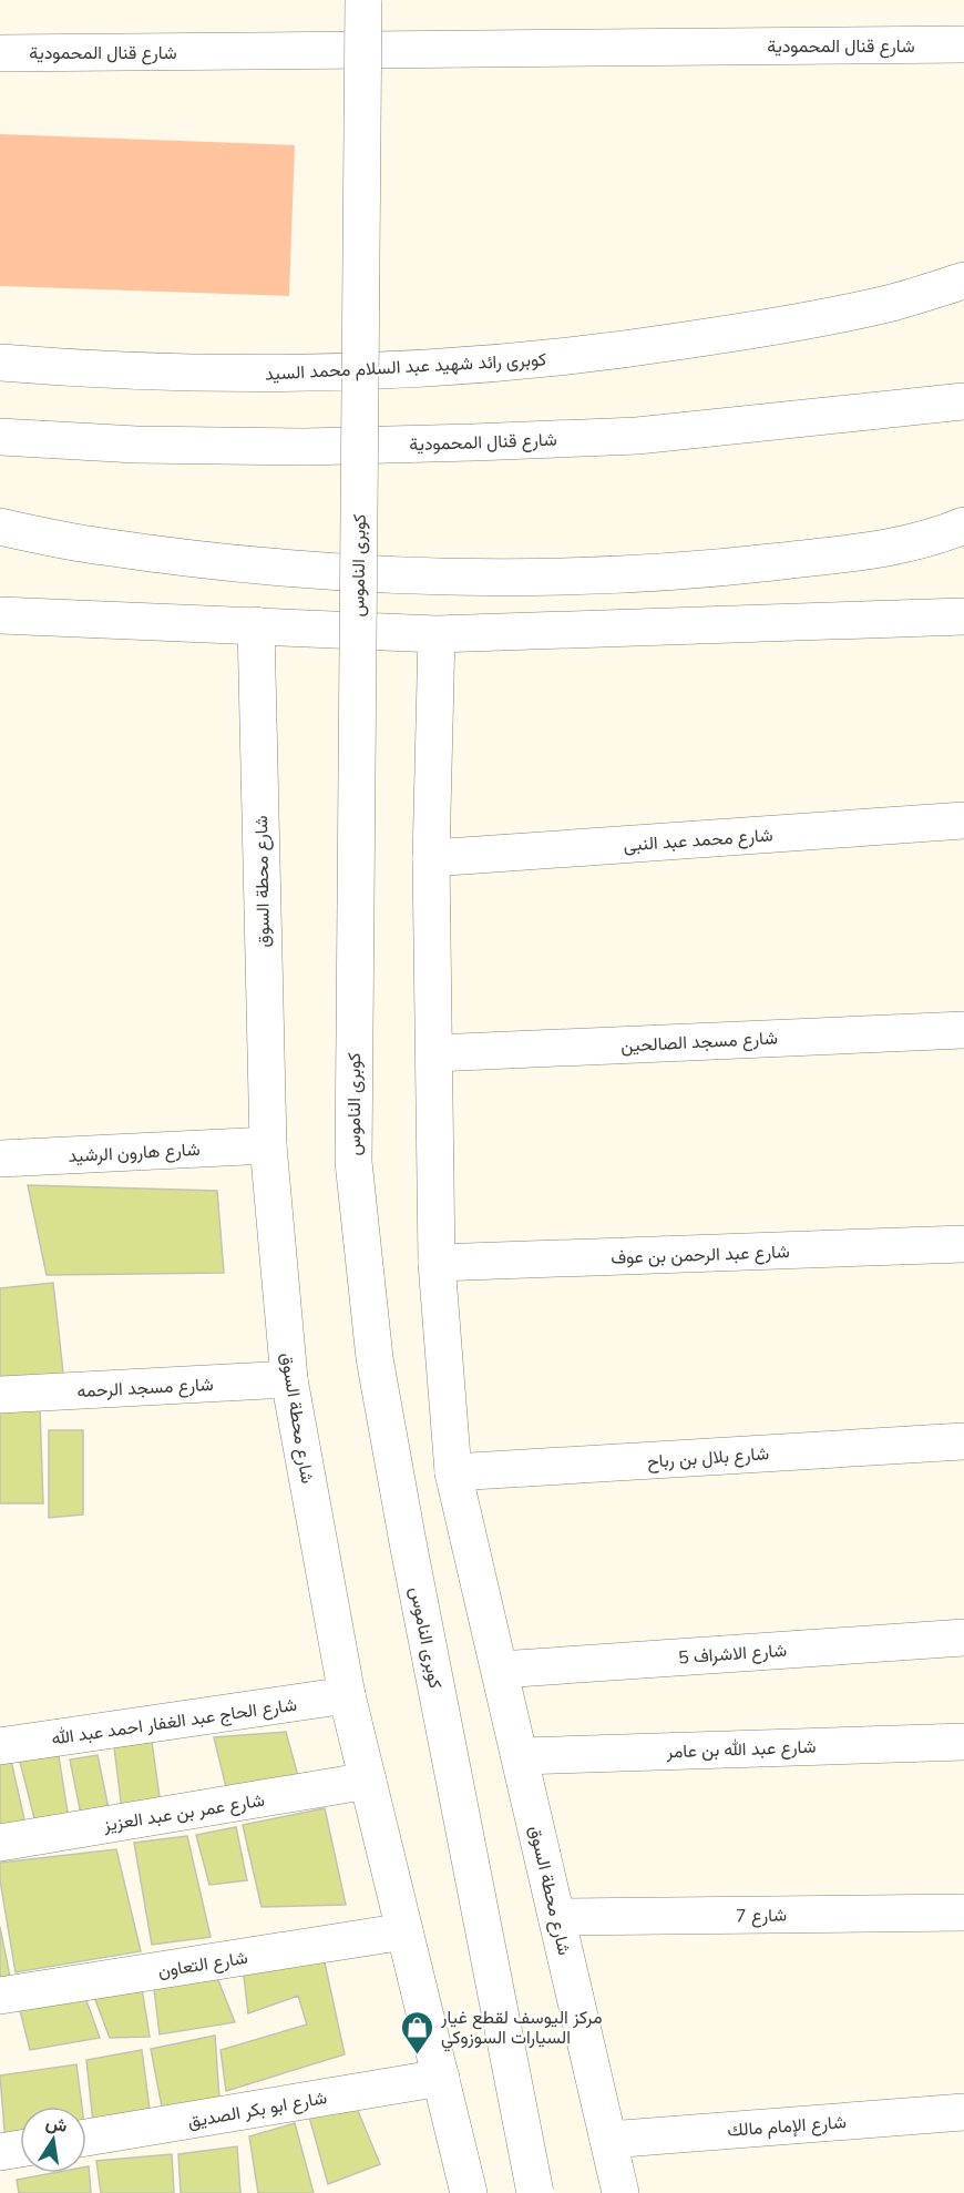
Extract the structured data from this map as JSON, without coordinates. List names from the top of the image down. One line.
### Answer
{"streets":{"street":["شارع قنال المحمودية","كوبرى رائد شهيد عبد السلام محمد السيد","كوبرى الناموس","شارع محمد عبد النبى","شارع محطة السوق","شارع مسجد الصالحين","شارع هارون الرشيد","شارع عبد الرحمن بن عوف","شارع مسجد الرحمه","شارع بلال بن رباح","شارع الاشراف 5","شارع الحاج عبد الغفار احمد عبد الله","شارع عبد الله بن عامر","شارع عمر بن عبد العزيز","شارع 7","شارع التعاون","شارع ابو بكر الصديق","شارع الإمام مالك"]},"crossings":[["شارع محمد عبد النبى","شارع محطة السوق"],["شارع محطة السوق","شارع مسجد الصالحين"],["شارع محطة السوق","شارع هارون الرشيد"],["شارع محطة السوق","شارع عبد الرحمن بن عوف"],["شارع محطة السوق","شارع مسجد الرحمه"],["شارع محطة السوق","شارع بلال بن رباح"],["شارع محطة السوق","شارع الاشراف 5"],["شارع محطة السوق","شارع الحاج عبد الغفار احمد عبد الله"],["شارع محطة السوق","شارع عبد الله بن عامر"],["شارع محطة السوق","شارع عمر بن عبد العزيز"],["شارع محطة السوق","شارع 7"],["شارع محطة السوق","شارع التعاون"],["شارع محطة السوق","شارع ابو بكر الصديق"],["شارع محطة السوق","شارع الإمام مالك"]],"places":{"shop":["مركز اليوسف لقطع غيار السيارات السوزوكي"]},"north":"top"}
